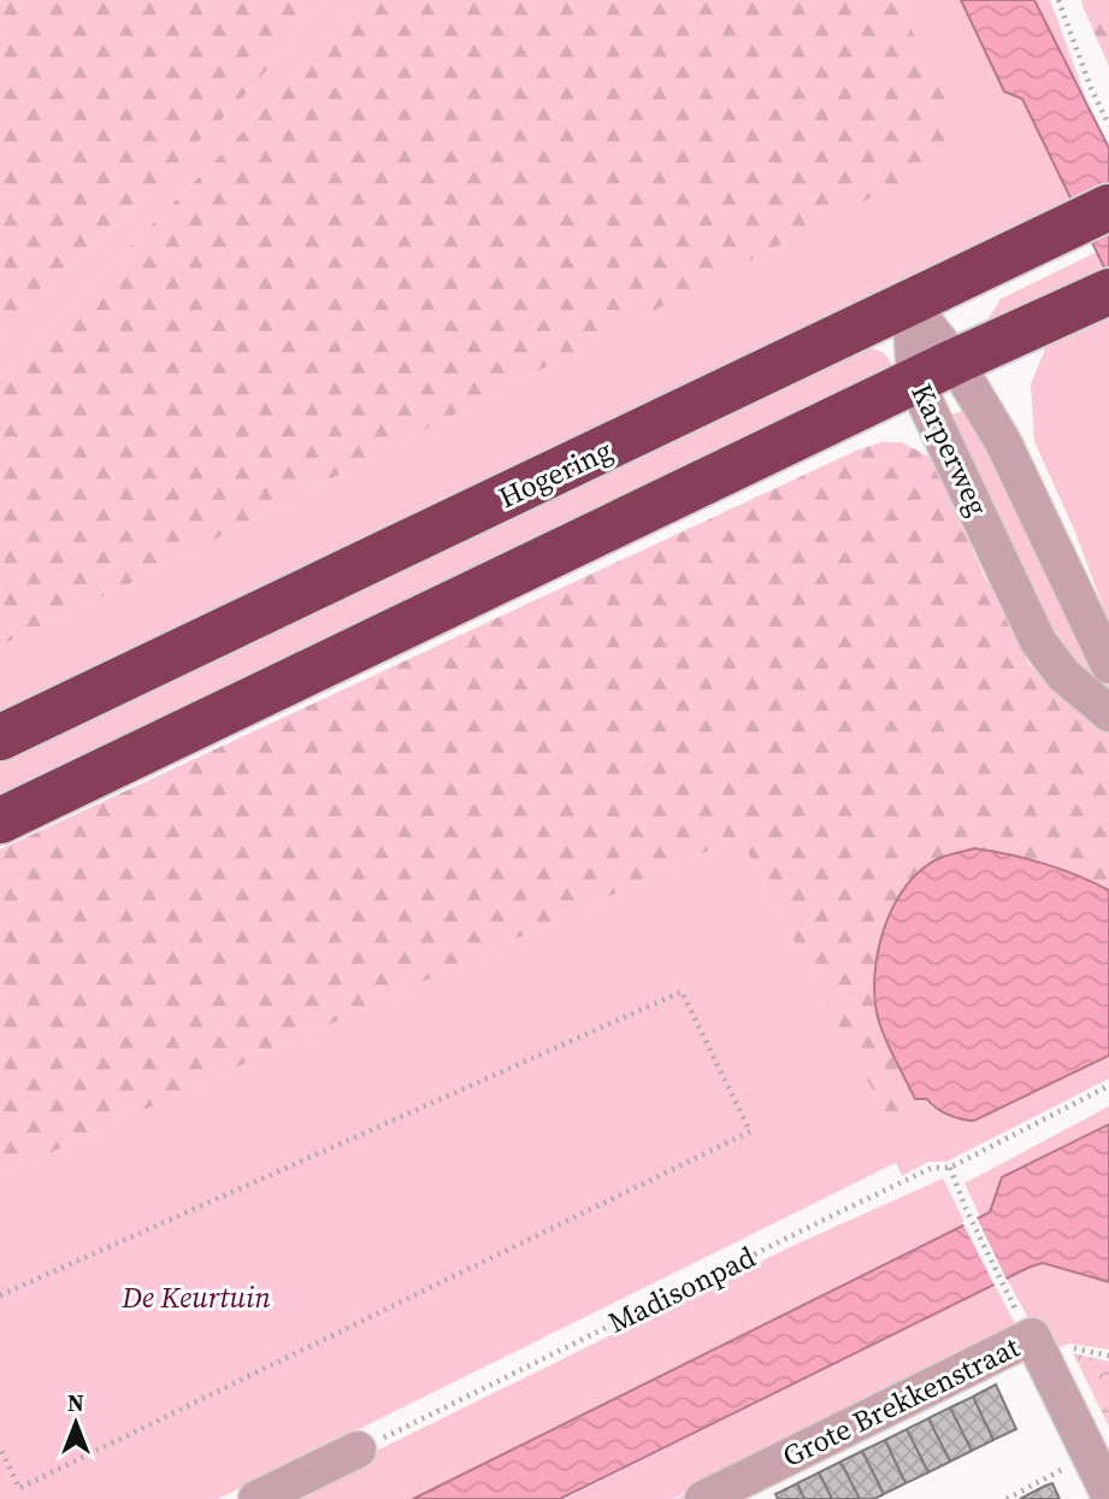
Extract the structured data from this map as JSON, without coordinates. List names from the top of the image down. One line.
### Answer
{"streets":{"highway":["Hogering"],"street":["Karperweg","Grote Brekkenstraat"],"path":["Madisonpad"]},"crossings":[["Karperweg","Hogering"]],"parks":["De Keurtuin"],"north":"top"}
